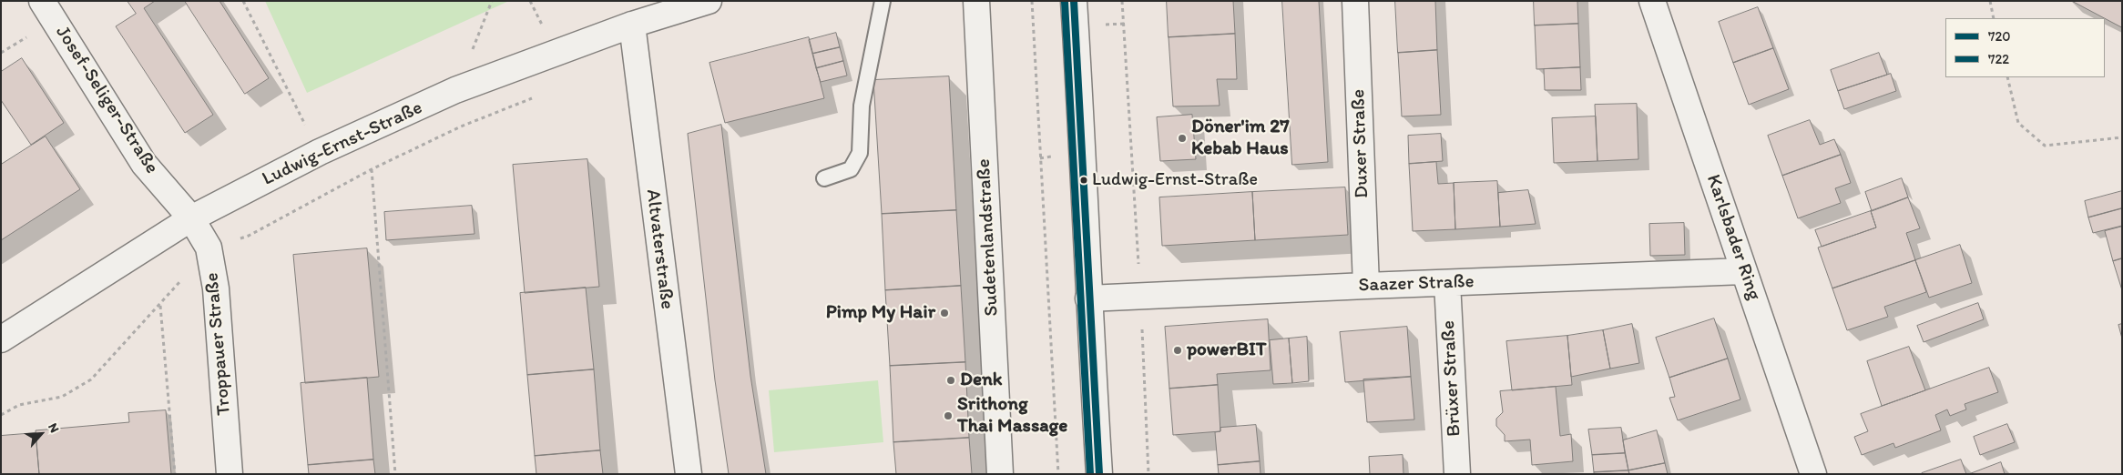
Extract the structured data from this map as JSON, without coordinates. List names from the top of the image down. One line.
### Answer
{"streets":{"street":["Josef-Seliger-Straße","Ludwig-Ernst-Straße","Duxer Straße","Sudetenlandstraße","Karlsbader Ring","Altvaterstraße","Saazer Straße","Troppauer Straße","Brüxer Straße"]},"crossings":[["Josef-Seliger-Straße","Ludwig-Ernst-Straße"],["Josef-Seliger-Straße","Troppauer Straße"],["Ludwig-Ernst-Straße","Altvaterstraße"],["Ludwig-Ernst-Straße","Troppauer Straße"],["Duxer Straße","Saazer Straße"],["Karlsbader Ring","Saazer Straße"],["Saazer Straße","Brüxer Straße"]],"places":["Döner'im 27 Kebab Haus","Ludwig-Ernst-Straße","Pimp My Hair","powerBIT","Denk","Srithong Thai Massage"],"lines":["transit line 720","transit line 722"],"legend":["720","722"],"north":"top right"}
